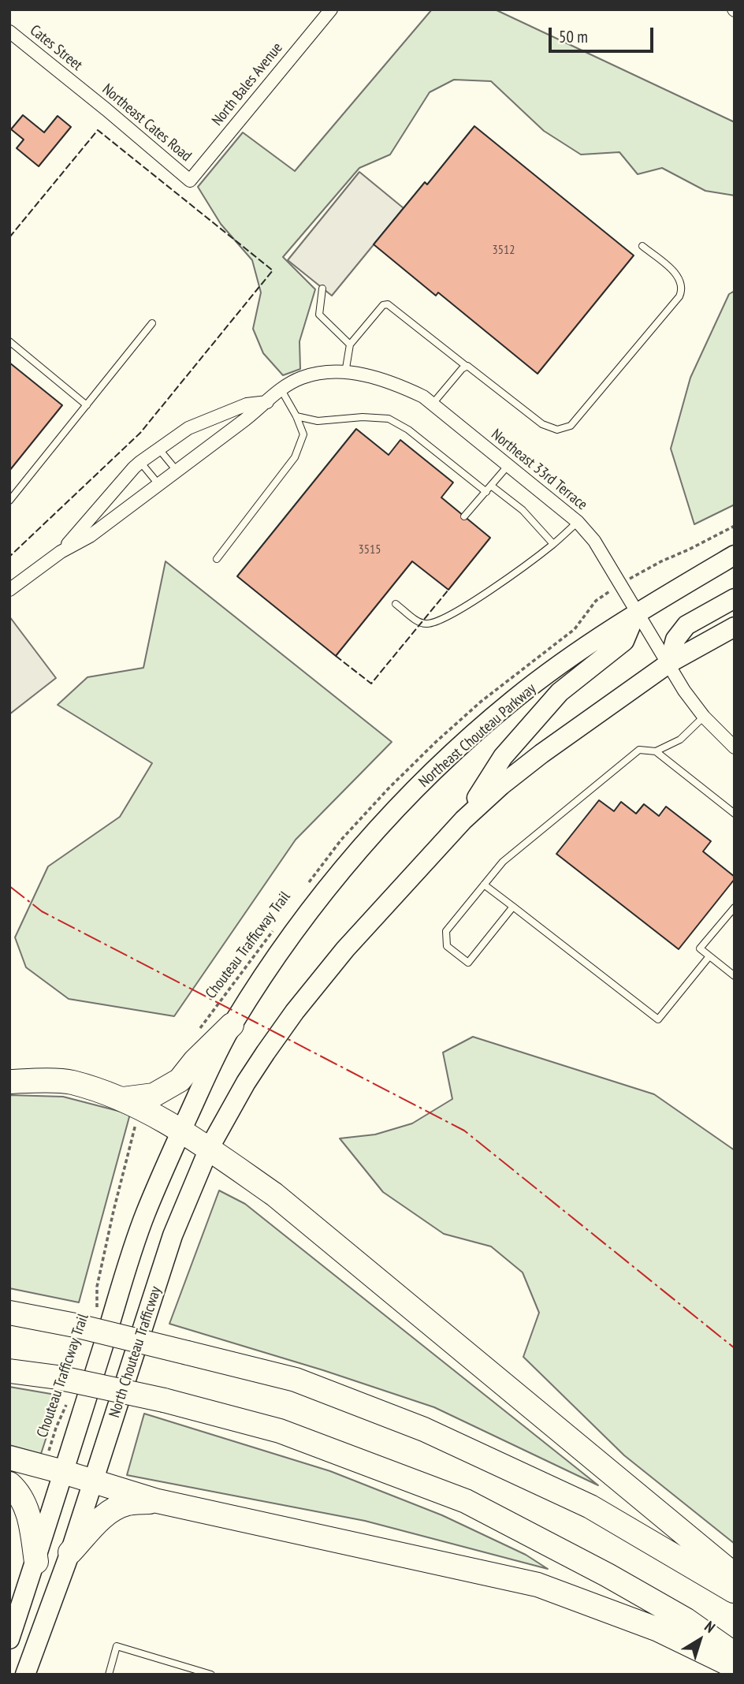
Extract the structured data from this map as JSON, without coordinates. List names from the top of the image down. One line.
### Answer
{"streets":{"main road":["Northeast Chouteau Parkway","North Chouteau Trafficway"],"street":["Cates Street","North Bales Avenue","Northeast Cates Road","Northeast 33rd Terrace"],"path":["Chouteau Trafficway Trail"]},"crossings":[["Cates Street","Northeast Cates Road"],["North Bales Avenue","Northeast Cates Road"],["Northeast 33rd Terrace","Northeast Chouteau Parkway"],["Northeast 33rd Terrace","Chouteau Trafficway Trail"]],"house_numbers":["3512","3515"],"scale_bar":"50 m","north":"top right"}
